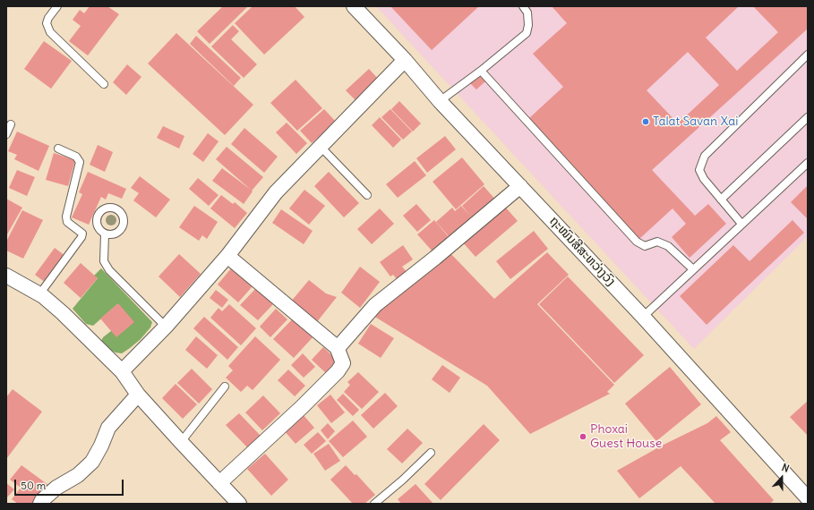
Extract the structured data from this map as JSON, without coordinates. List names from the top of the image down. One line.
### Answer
{"streets":{"street":["ຖະໜົນສີສະຫວ່າງວົງ"]},"places":["Talat Savan Xai","Phoxai Guest House"],"scale_bar":"50 m","north":"top"}
